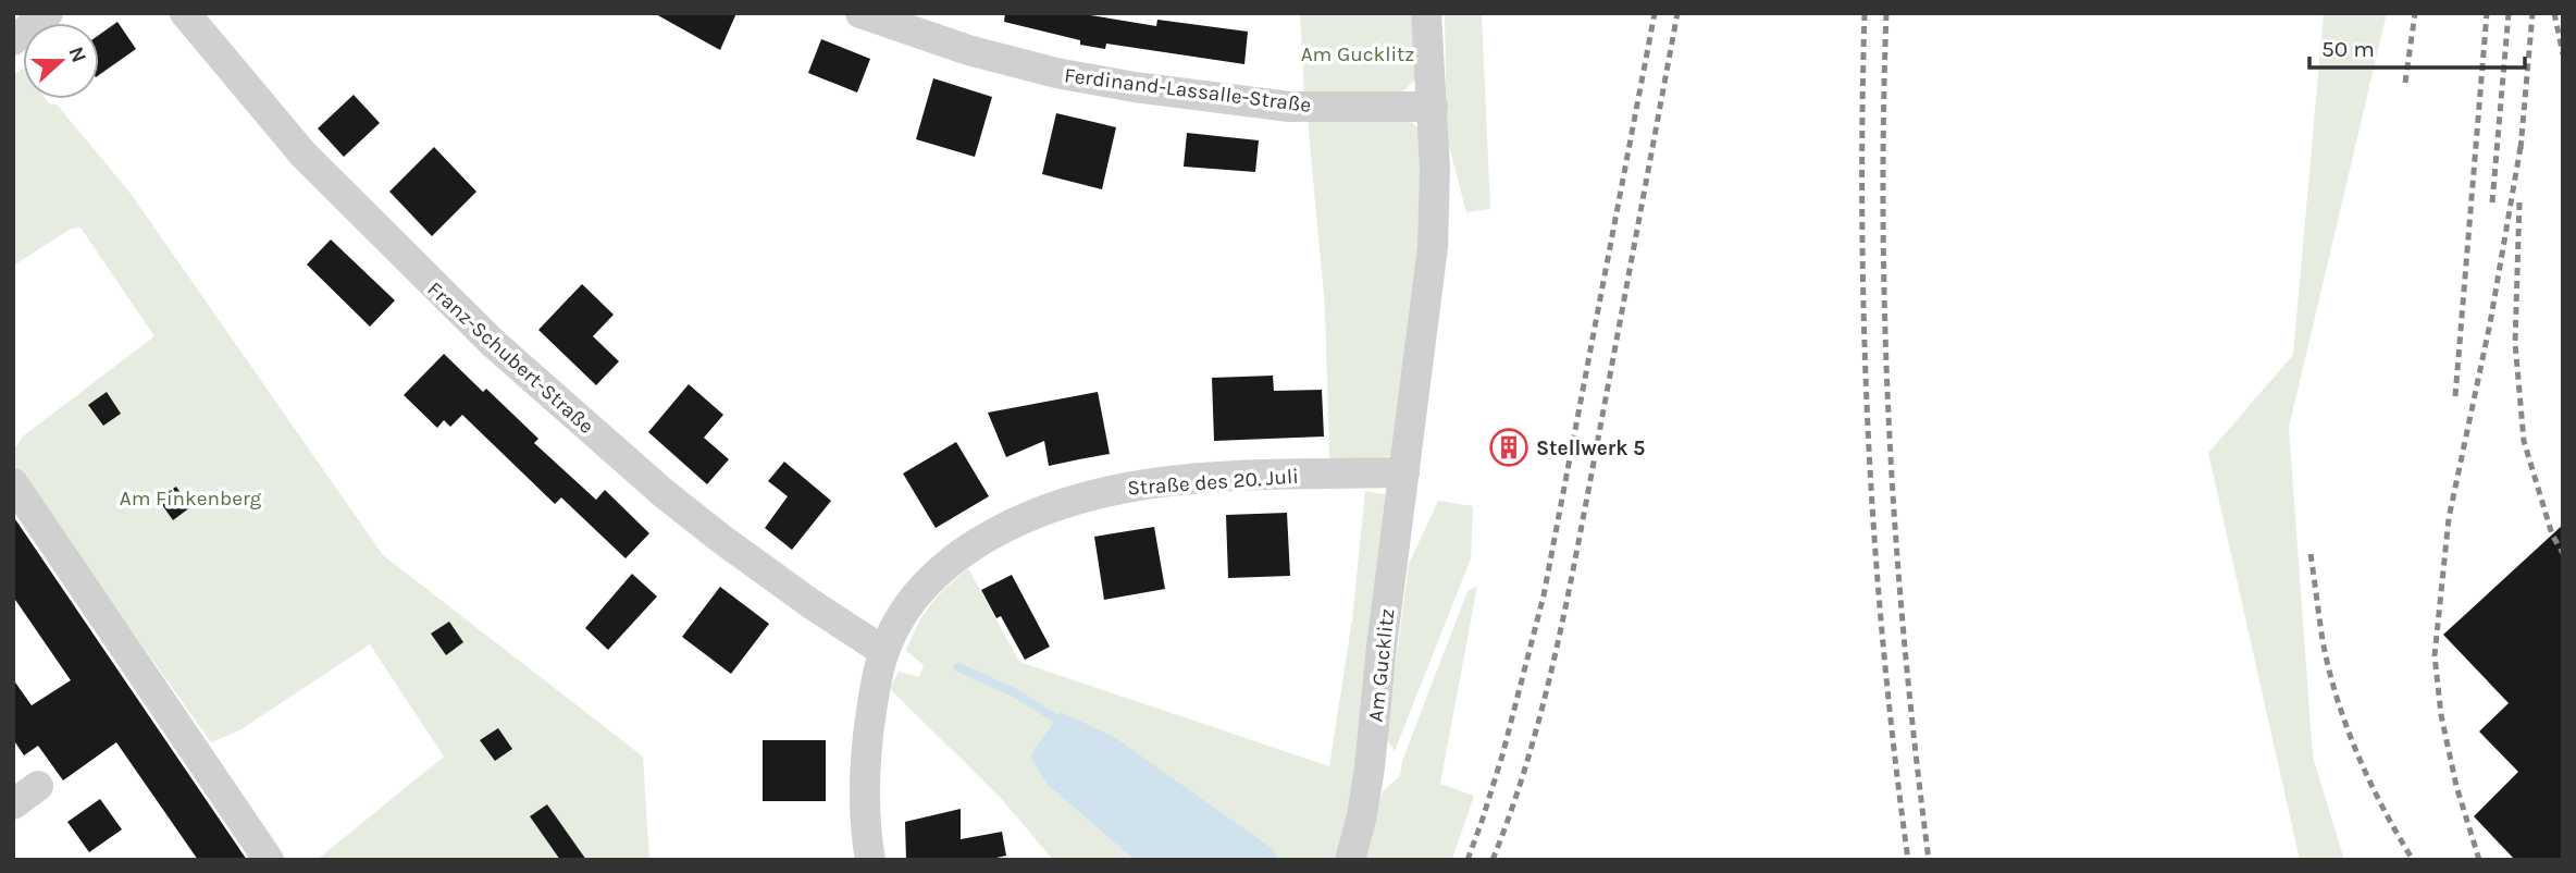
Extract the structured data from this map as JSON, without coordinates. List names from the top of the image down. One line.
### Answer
{"streets":{"street":["Ferdinand-Lassalle-Straße","Franz-Schubert-Straße","Straße des 20. Juli","Am Gucklitz"]},"crossings":[["Ferdinand-Lassalle-Straße","Am Gucklitz"],["Franz-Schubert-Straße","Straße des 20. Juli"],["Straße des 20. Juli","Am Gucklitz"]],"parks":["Am Gucklitz","Am Finkenberg"],"places":{"building":["Stellwerk 5"]},"scale_bar":"50 m","north":"right"}
